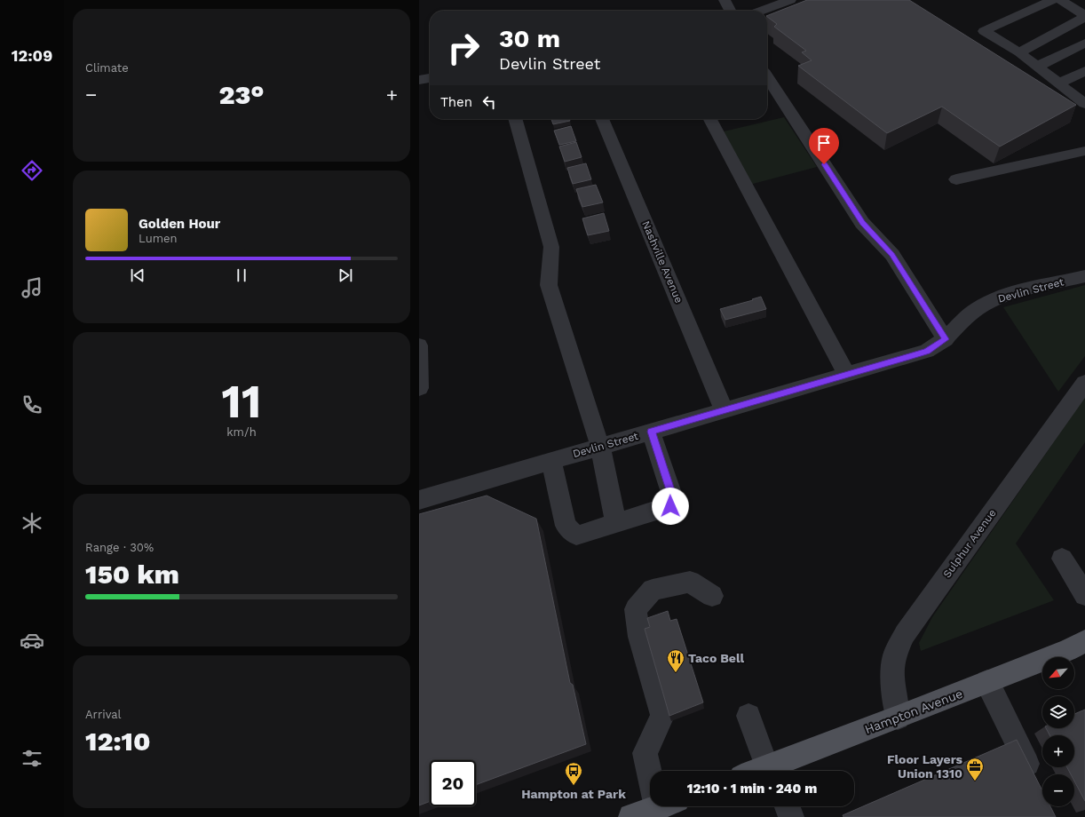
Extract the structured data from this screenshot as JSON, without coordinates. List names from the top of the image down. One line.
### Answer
{"streets":{"main road":["Hampton Avenue"],"street":["Nashville Avenue","Devlin Street","Sulphur Avenue"]},"crossings":[["Nashville Avenue","Devlin Street"],["Sulphur Avenue","Hampton Avenue"]],"places":{"restaurant":["Taco Bell"],"office":["Floor Layers Union 1310"],"bus stop":["Hampton at Park"]},"north":"bottom left","page":{"tabs":"12:09","tile":["Climate",["11","km/h"],["Range · 30%","150 km"],["Arrival","12:10"]],"turn":["30 m","Devlin Street"],"heat":["−","23°","+"],"then":"Then","song":["Golden Hour","Lumen"],"map_buttons":["+","−"],"limit":"20","trip":"12:10 · 1 min · 240 m"}}
